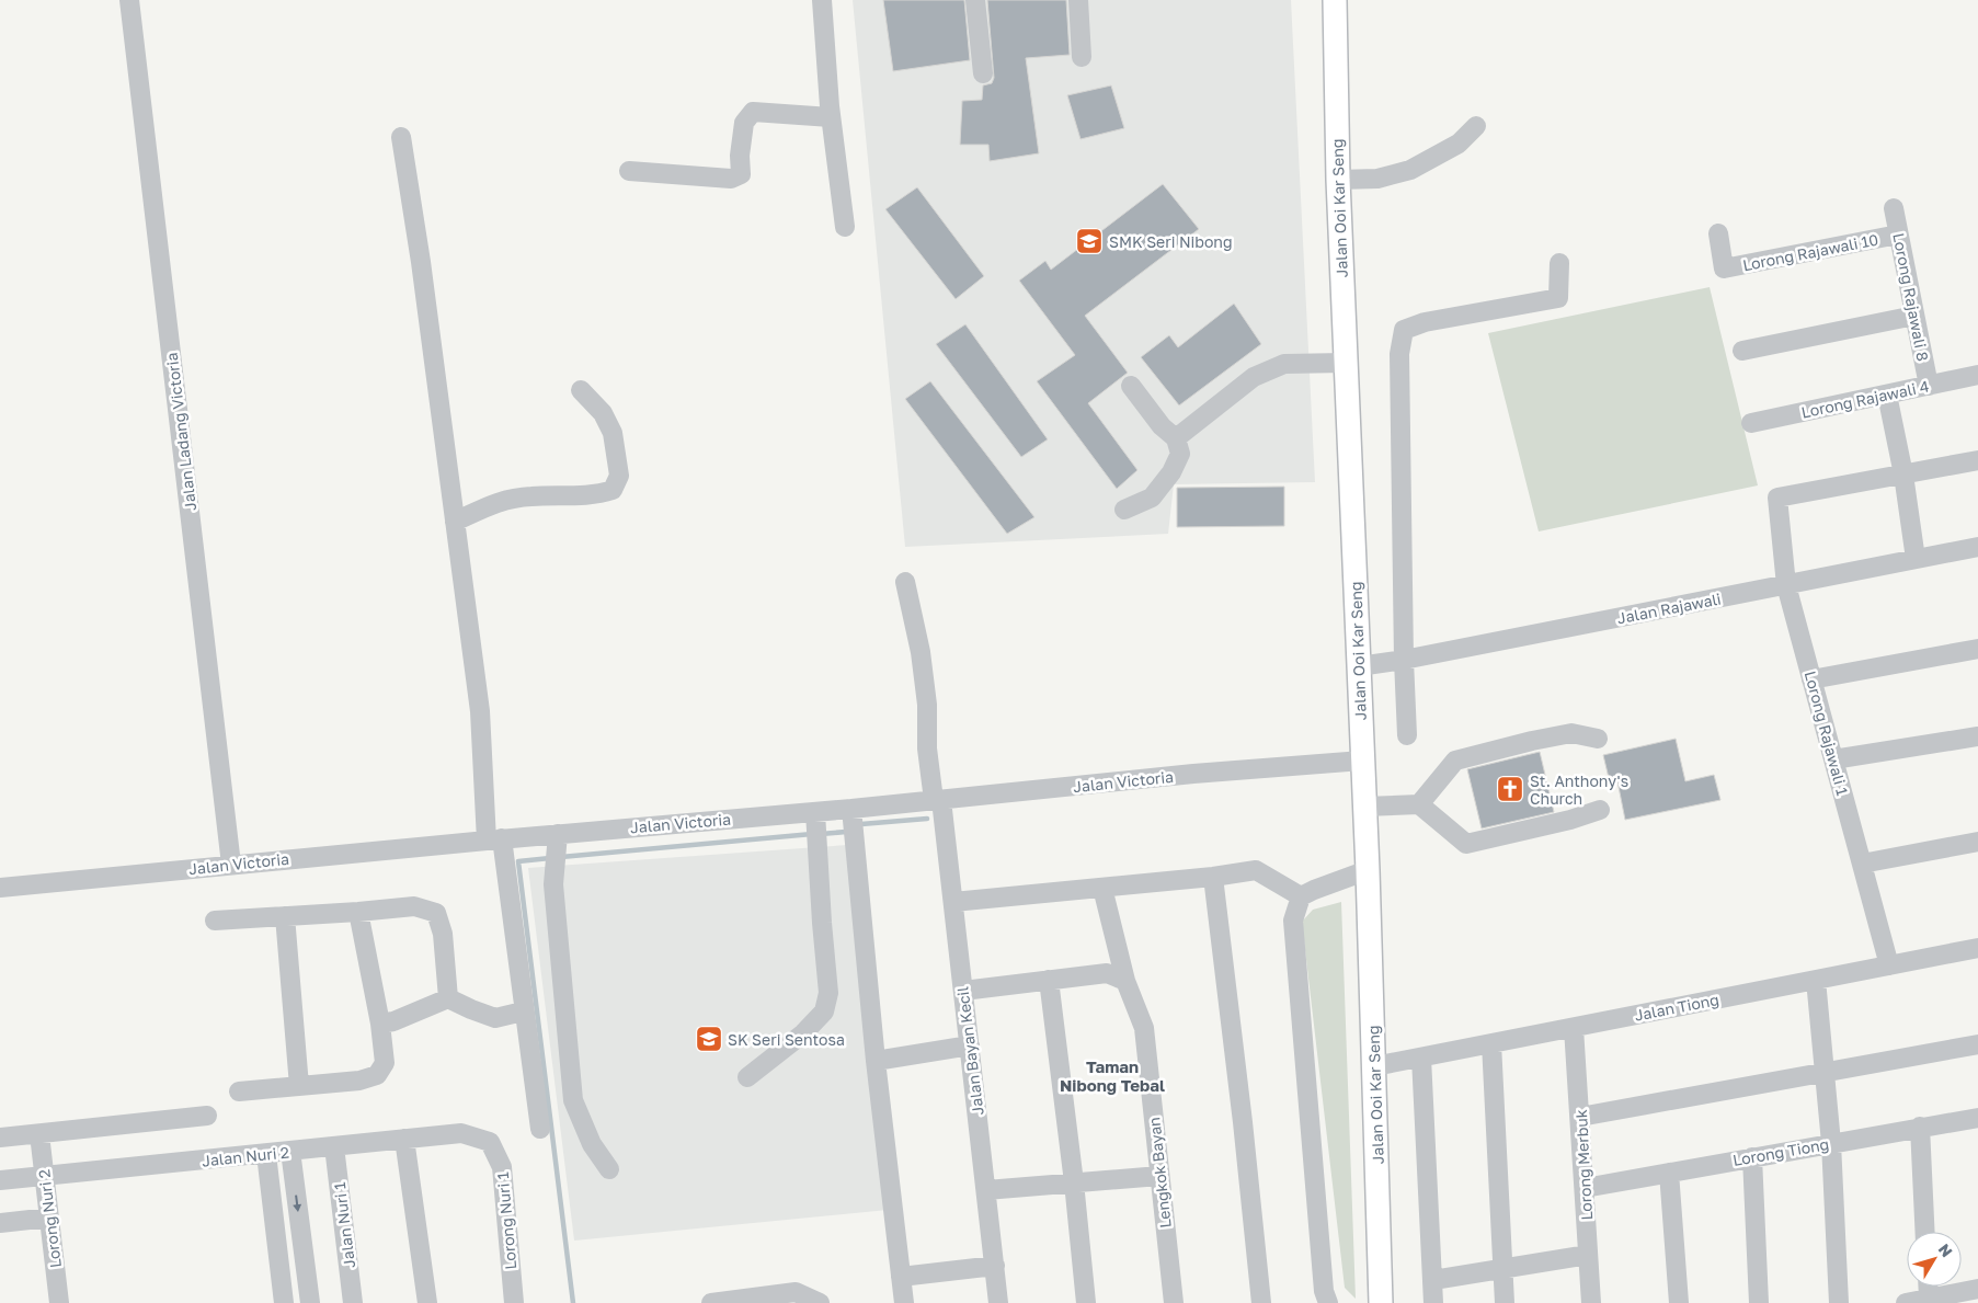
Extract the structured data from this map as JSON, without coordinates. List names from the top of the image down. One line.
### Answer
{"streets":{"main road":["Jalan Ooi Kar Seng"],"street":["Lorong Rajawali 10","Lorong Rajawali 8","Lorong Rajawali 4","Jalan Ladang Victoria","Jalan Rajawali","Lorong Rajawali 1","Jalan Victoria","Jalan Tiong","Jalan Bayan Kecil","Lorong Tiong","Jalan Nuri 2","Lorong Merbuk","Lengkok Bayan","Lorong Nuri 2","Lorong Nuri 1","Jalan Nuri 1"]},"crossings":[["Jalan Ooi Kar Seng","Jalan Rajawali"],["Jalan Ooi Kar Seng","Jalan Victoria"],["Jalan Ooi Kar Seng","Jalan Tiong"],["Lorong Rajawali 10","Lorong Rajawali 8"],["Lorong Rajawali 8","Lorong Rajawali 4"],["Jalan Ladang Victoria","Jalan Victoria"],["Jalan Rajawali","Lorong Rajawali 1"],["Lorong Rajawali 1","Jalan Tiong"],["Jalan Victoria","Jalan Bayan Kecil"],["Jalan Tiong","Lorong Merbuk"],["Lorong Tiong","Lorong Merbuk"],["Jalan Nuri 2","Lorong Nuri 2"],["Jalan Nuri 2","Lorong Nuri 1"],["Jalan Nuri 2","Jalan Nuri 1"]],"districts":["Taman Nibong Tebal"],"places":{"school or university":["SMK Seri Nibong","SK Seri Sentosa"],"church":["St. Anthony's Church"]},"north":"top right"}
